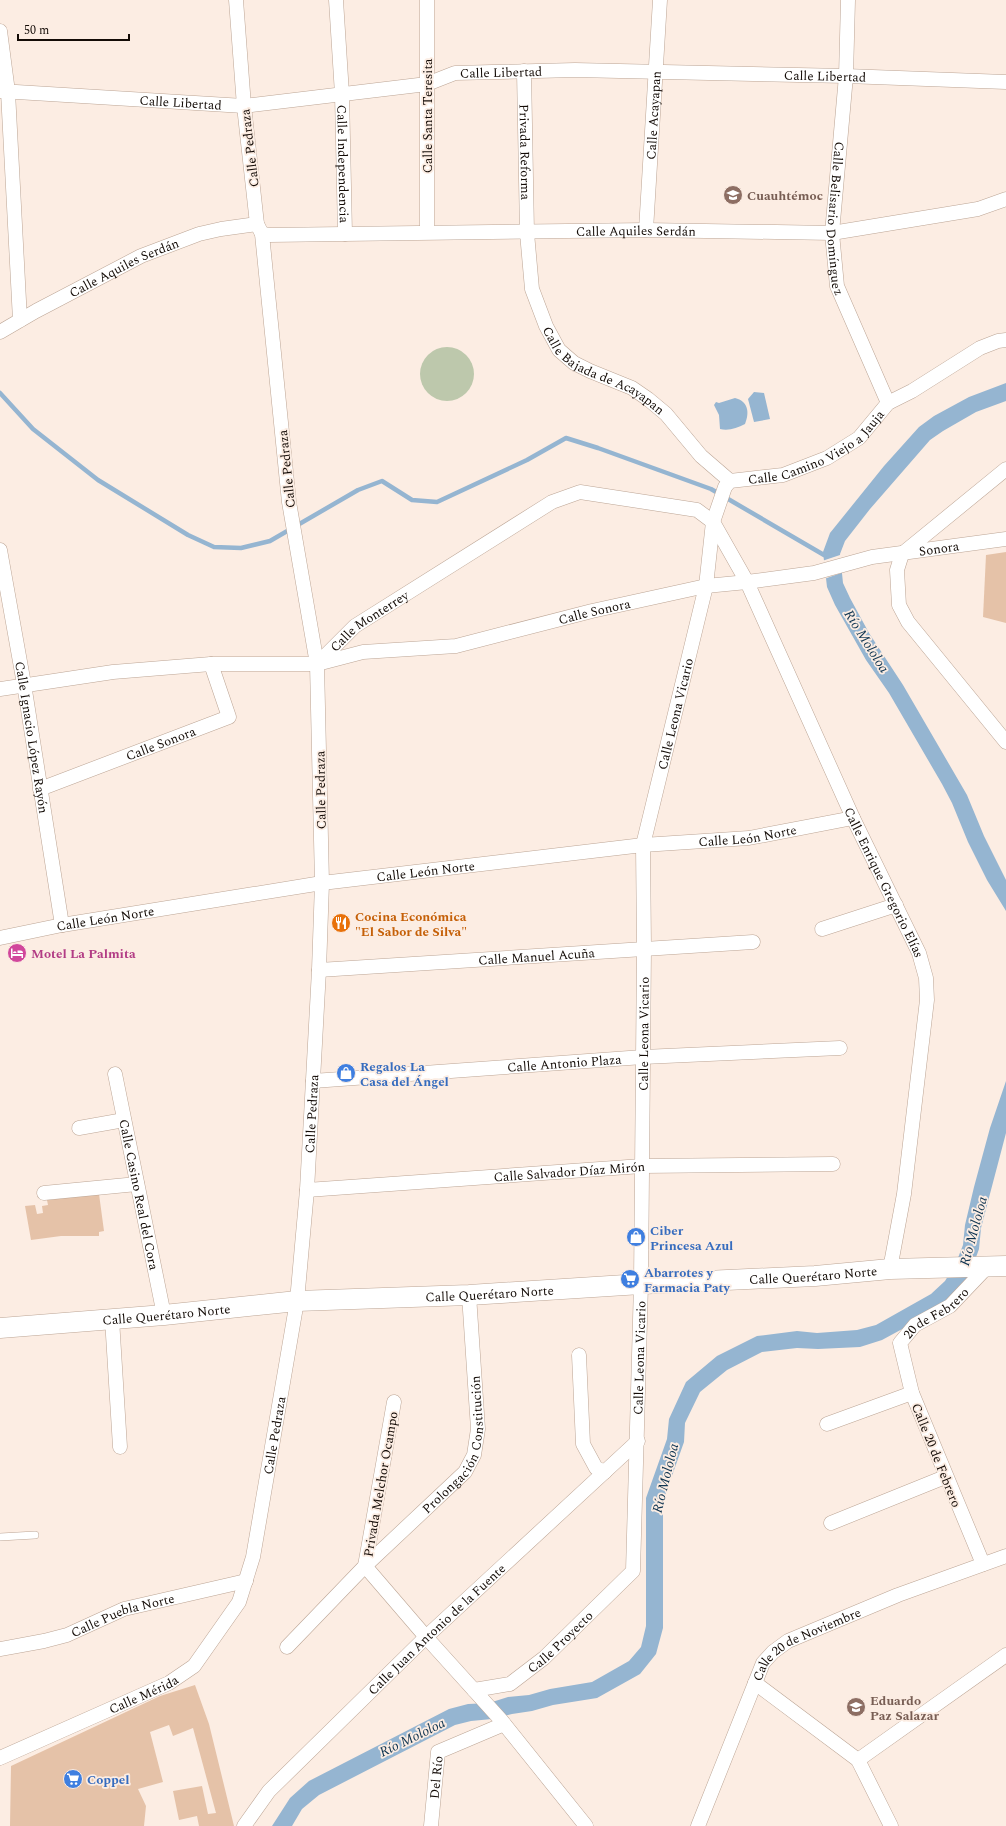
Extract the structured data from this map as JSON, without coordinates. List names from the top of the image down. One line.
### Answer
{"streets":{"street":["Calle Libertad","Calle Acayapan","Calle Santa Teresita","Calle Pedraza","Privada Reforma","Calle Independencia","Calle Belisario Domínguez","Calle Aquiles Serdán","Calle Bajada de Acayapan","Calle Camino Viejo a Jauja","Sonora","Calle Sonora","Calle Monterrey","Calle Leona Vicario","Calle Ignacio López Rayón","Calle León Norte","Calle Enrique Gregorio Elías","Calle Manuel Acuña","Calle Antonio Plaza","Calle Salvador Díaz Mirón","Calle Casino Real del Cora","Calle Querétaro Norte","20 de Febrero","Prolongación Constitución","Calle 20 de Febrero","Privada Melchor Ocampo","Calle Puebla Norte","Calle Juan Antonio de la Fuente","Calle Proyecto","Calle 20 de Noviembre","Calle Mérida","Del Río"]},"crossings":[["Calle Libertad","Calle Acayapan"],["Calle Libertad","Calle Santa Teresita"],["Calle Libertad","Calle Pedraza"],["Calle Libertad","Privada Reforma"],["Calle Libertad","Calle Independencia"],["Calle Libertad","Calle Belisario Domínguez"],["Calle Acayapan","Calle Aquiles Serdán"],["Calle Santa Teresita","Calle Aquiles Serdán"],["Calle Pedraza","Calle Aquiles Serdán"],["Calle Pedraza","Calle Sonora"],["Calle Pedraza","Calle Monterrey"],["Calle Pedraza","Calle León Norte"],["Calle Pedraza","Calle Manuel Acuña"],["Calle Pedraza","Calle Antonio Plaza"],["Calle Pedraza","Calle Salvador Díaz Mirón"],["Calle Pedraza","Calle Querétaro Norte"],["Calle Pedraza","Calle Puebla Norte"],["Calle Pedraza","Calle Mérida"],["Privada Reforma","Calle Aquiles Serdán"],["Privada Reforma","Calle Bajada de Acayapan"],["Calle Independencia","Calle Aquiles Serdán"],["Calle Belisario Domínguez","Calle Aquiles Serdán"],["Calle Belisario Domínguez","Calle Camino Viejo a Jauja"],["Calle Aquiles Serdán","Calle Bajada de Acayapan"],["Calle Bajada de Acayapan","Calle Camino Viejo a Jauja"],["Calle Bajada de Acayapan","Calle Leona Vicario"],["Calle Camino Viejo a Jauja","Calle Leona Vicario"],["Sonora","Calle Sonora"],["Calle Sonora","Calle Monterrey"],["Calle Sonora","Calle Leona Vicario"],["Calle Sonora","Calle Ignacio López Rayón"],["Calle Sonora","Calle Enrique Gregorio Elías"],["Calle Monterrey","Calle Leona Vicario"],["Calle Monterrey","Calle Enrique Gregorio Elías"],["Calle Leona Vicario","Calle León Norte"],["Calle Leona Vicario","Calle Enrique Gregorio Elías"],["Calle Leona Vicario","Calle Manuel Acuña"],["Calle Leona Vicario","Calle Antonio Plaza"],["Calle Leona Vicario","Calle Salvador Díaz Mirón"],["Calle Leona Vicario","Calle Querétaro Norte"],["Calle Leona Vicario","Calle Juan Antonio de la Fuente"],["Calle Leona Vicario","Calle Proyecto"],["Calle Ignacio López Rayón","Calle León Norte"],["Calle León Norte","Calle Enrique Gregorio Elías"],["Calle Enrique Gregorio Elías","Calle Querétaro Norte"],["Calle Casino Real del Cora","Calle Querétaro Norte"],["Calle Querétaro Norte","20 de Febrero"],["Calle Querétaro Norte","Prolongación Constitución"],["20 de Febrero","Calle 20 de Febrero"],["Prolongación Constitución","Privada Melchor Ocampo"],["Calle 20 de Febrero","Calle 20 de Noviembre"],["Calle Puebla Norte","Calle Mérida"]],"water":["Río Mololoa"],"places":{"school or university":["Cuauhtémoc","Eduardo Paz Salazar"],"restaurant":["Cocina Económica \"El Sabor de Silva\""],"hotel":["Motel La Palmita"],"shop":["Regalos La Casa del Ángel","Ciber Princesa Azul"],"supermarket":["Abarrotes y Farmacia Paty","Coppel"]},"scale_bar":"50 m"}
